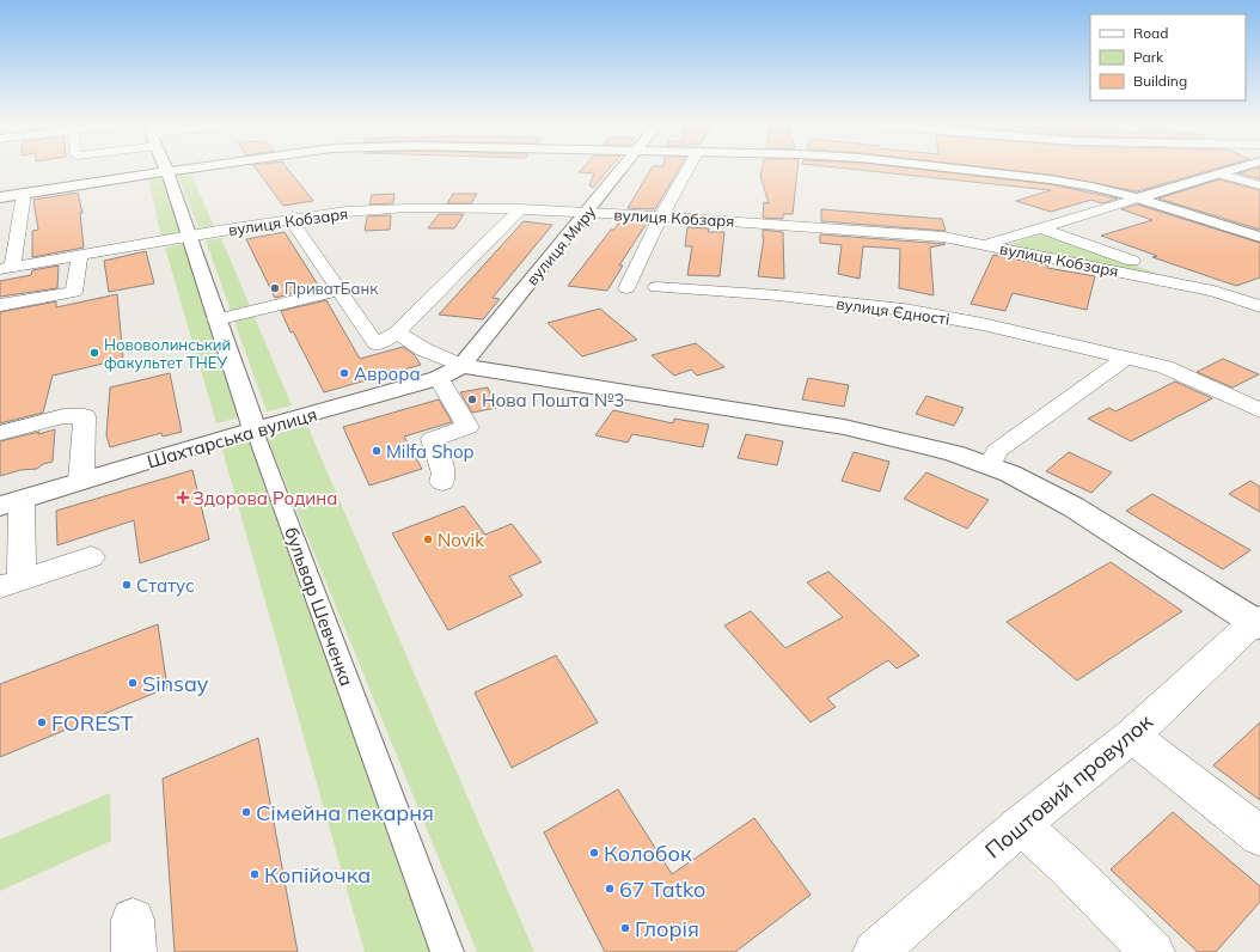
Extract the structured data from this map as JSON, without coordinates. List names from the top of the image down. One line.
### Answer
{"streets":{"street":["вулиця Кобзаря","вулиця Миру","вулиця Єдності","Шахтарська вулиця","бульвар Шевченка","Поштовий провулок"]},"crossings":[["вулиця Кобзаря","вулиця Миру"],["вулиця Кобзаря","бульвар Шевченка"],["вулиця Миру","Шахтарська вулиця"],["Шахтарська вулиця","бульвар Шевченка"]],"places":{"other":["ПриватБанк","Нововолинський факультет ТНЕУ","Аврора","Нова Пошта №3","Milfa Shop","Novik","Статус","Sinsay","FOREST","Сімейна пекарня","Колобок","Копійочка","67 Tatko","Глорія"],"health":["Здорова Родина"]},"legend":["Road","Park","Building"]}
